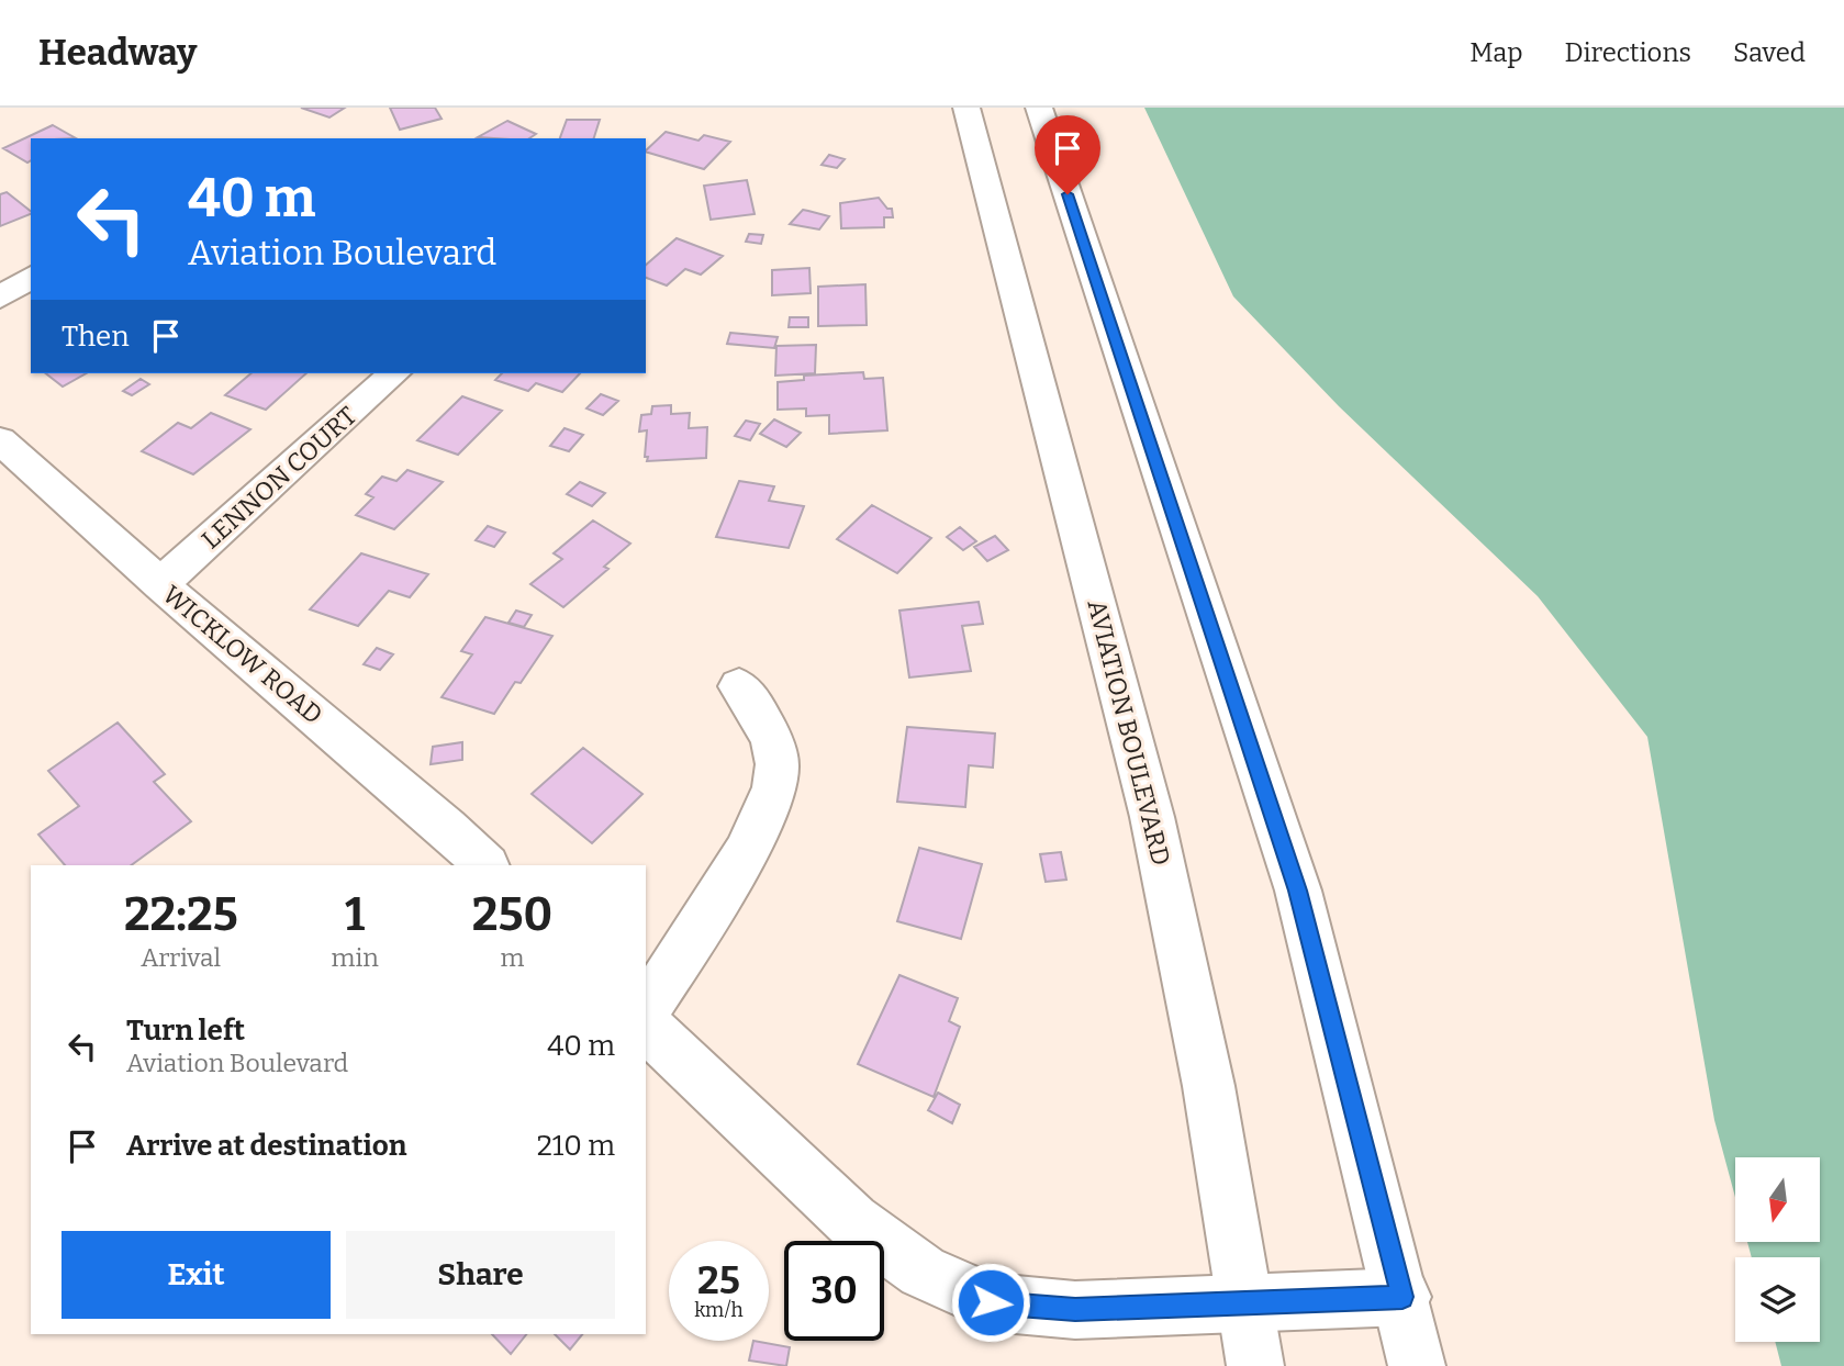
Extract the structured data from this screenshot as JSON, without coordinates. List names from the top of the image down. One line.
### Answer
{"streets":{"main road":["LENNON COURT","WICKLOW ROAD","AVIATION BOULEVARD"]},"crossings":[["LENNON COURT","WICKLOW ROAD"]],"north":"bottom","page":{"header":"Headway","nav":["Map","Directions","Saved"],"turn":["40 m","Aviation Boulevard"],"then":"Then","eta":["22:25","Arrival","1","min","250","m"],"list":[{"name":"Turn left","note":"Aviation Boulevard","value":"40 m"},{"name":"Arrive at destination","value":"210 m"}],"buttons":["Exit","Share"],"speed":"25 km/h","limit":"30"}}
